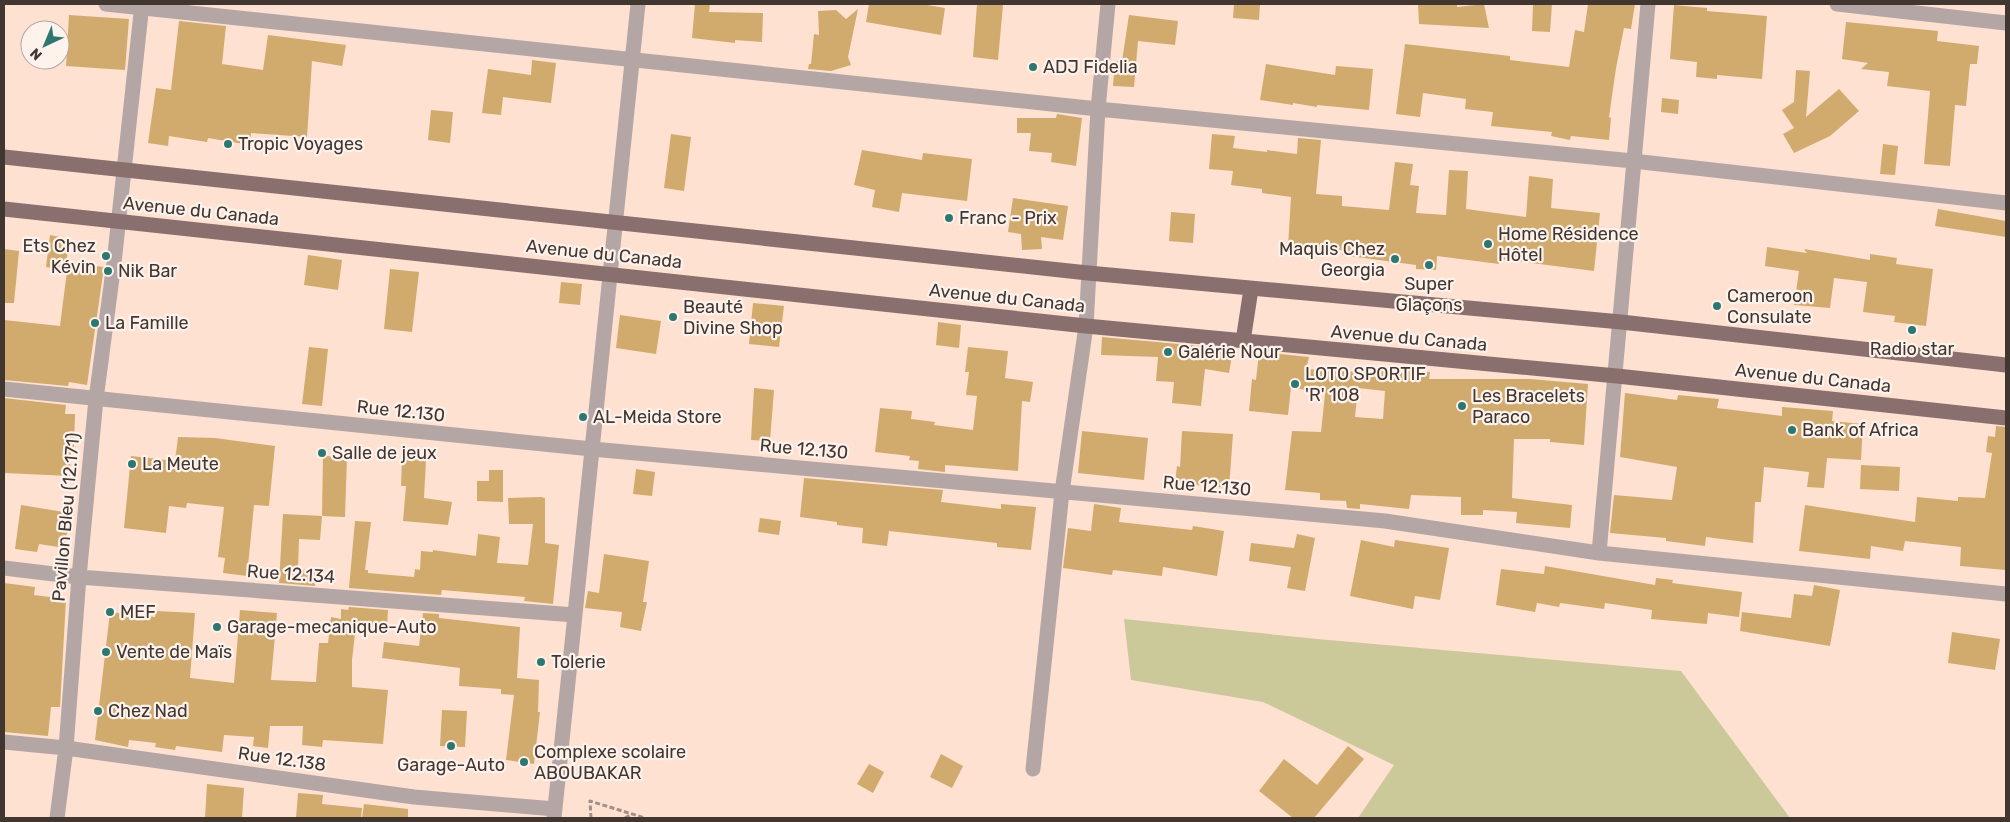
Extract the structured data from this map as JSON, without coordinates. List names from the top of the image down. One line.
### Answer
{"streets":{"main road":["Avenue du Canada"],"street":["Rue 12.130","Pavillon Bleu (12.171)","Rue 12.134","Rue 12.138"]},"crossings":[["Avenue du Canada","Pavillon Bleu (12.171)"],["Rue 12.130","Pavillon Bleu (12.171)"],["Pavillon Bleu (12.171)","Rue 12.134"],["Pavillon Bleu (12.171)","Rue 12.138"]],"places":["ADJ Fidelia","Tropic Voyages","Franc - Prix","Home Résidence Hôtel","Ets Chez Kévin","Maquis Chez Georgia","Super Glaçons","Nik Bar","Cameroon Consulate","Beauté Divine Shop","La Famille","Radio star","Galérie Nour","LOTO SPORTIF 'R' 108","Les Bracelets Paraco","AL-Meida Store","Bank of Africa","Salle de jeux","La Meute","MEF","Garage-mecanique-Auto","Vente de Maïs","Tolerie","Chez Nad","Garage-Auto","Complexe scolaire ABOUBAKAR"],"north":"bottom left"}
